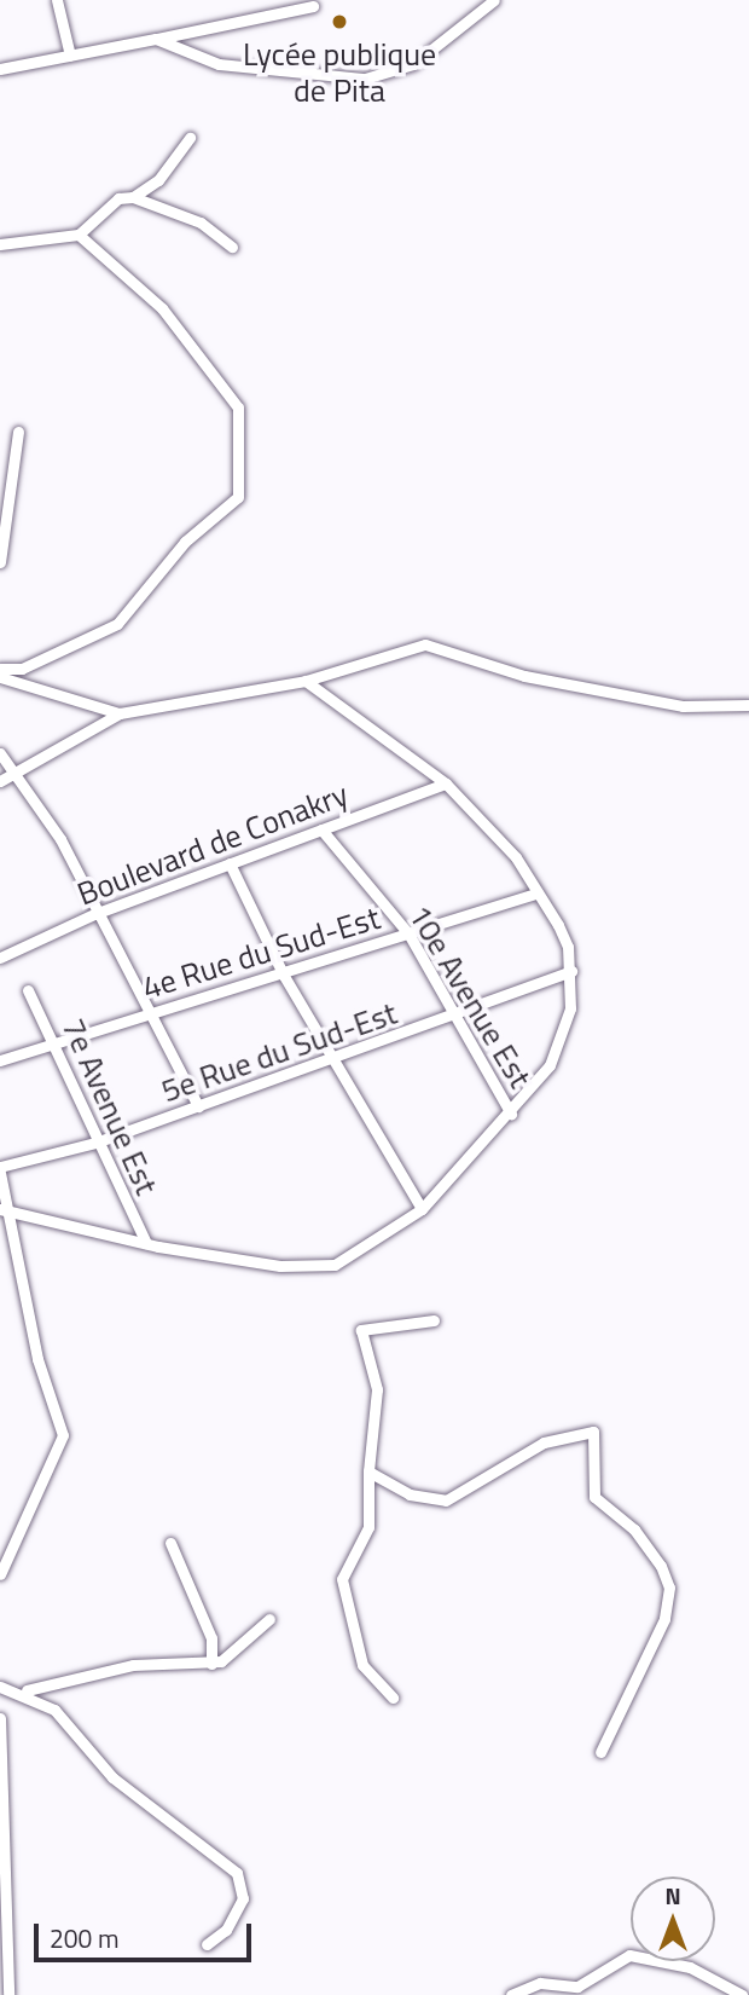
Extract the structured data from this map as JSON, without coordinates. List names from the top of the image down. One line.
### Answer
{"streets":{"street":["Boulevard de Conakry","4e Rue du Sud-Est","10e Avenue Est","5e Rue du Sud-Est","7e Avenue Est"]},"crossings":[["Boulevard de Conakry","10e Avenue Est"],["4e Rue du Sud-Est","10e Avenue Est"],["4e Rue du Sud-Est","7e Avenue Est"],["10e Avenue Est","5e Rue du Sud-Est"],["5e Rue du Sud-Est","7e Avenue Est"]],"places":["Lycée publique de Pita"],"scale_bar":"200 m","north":"top"}
